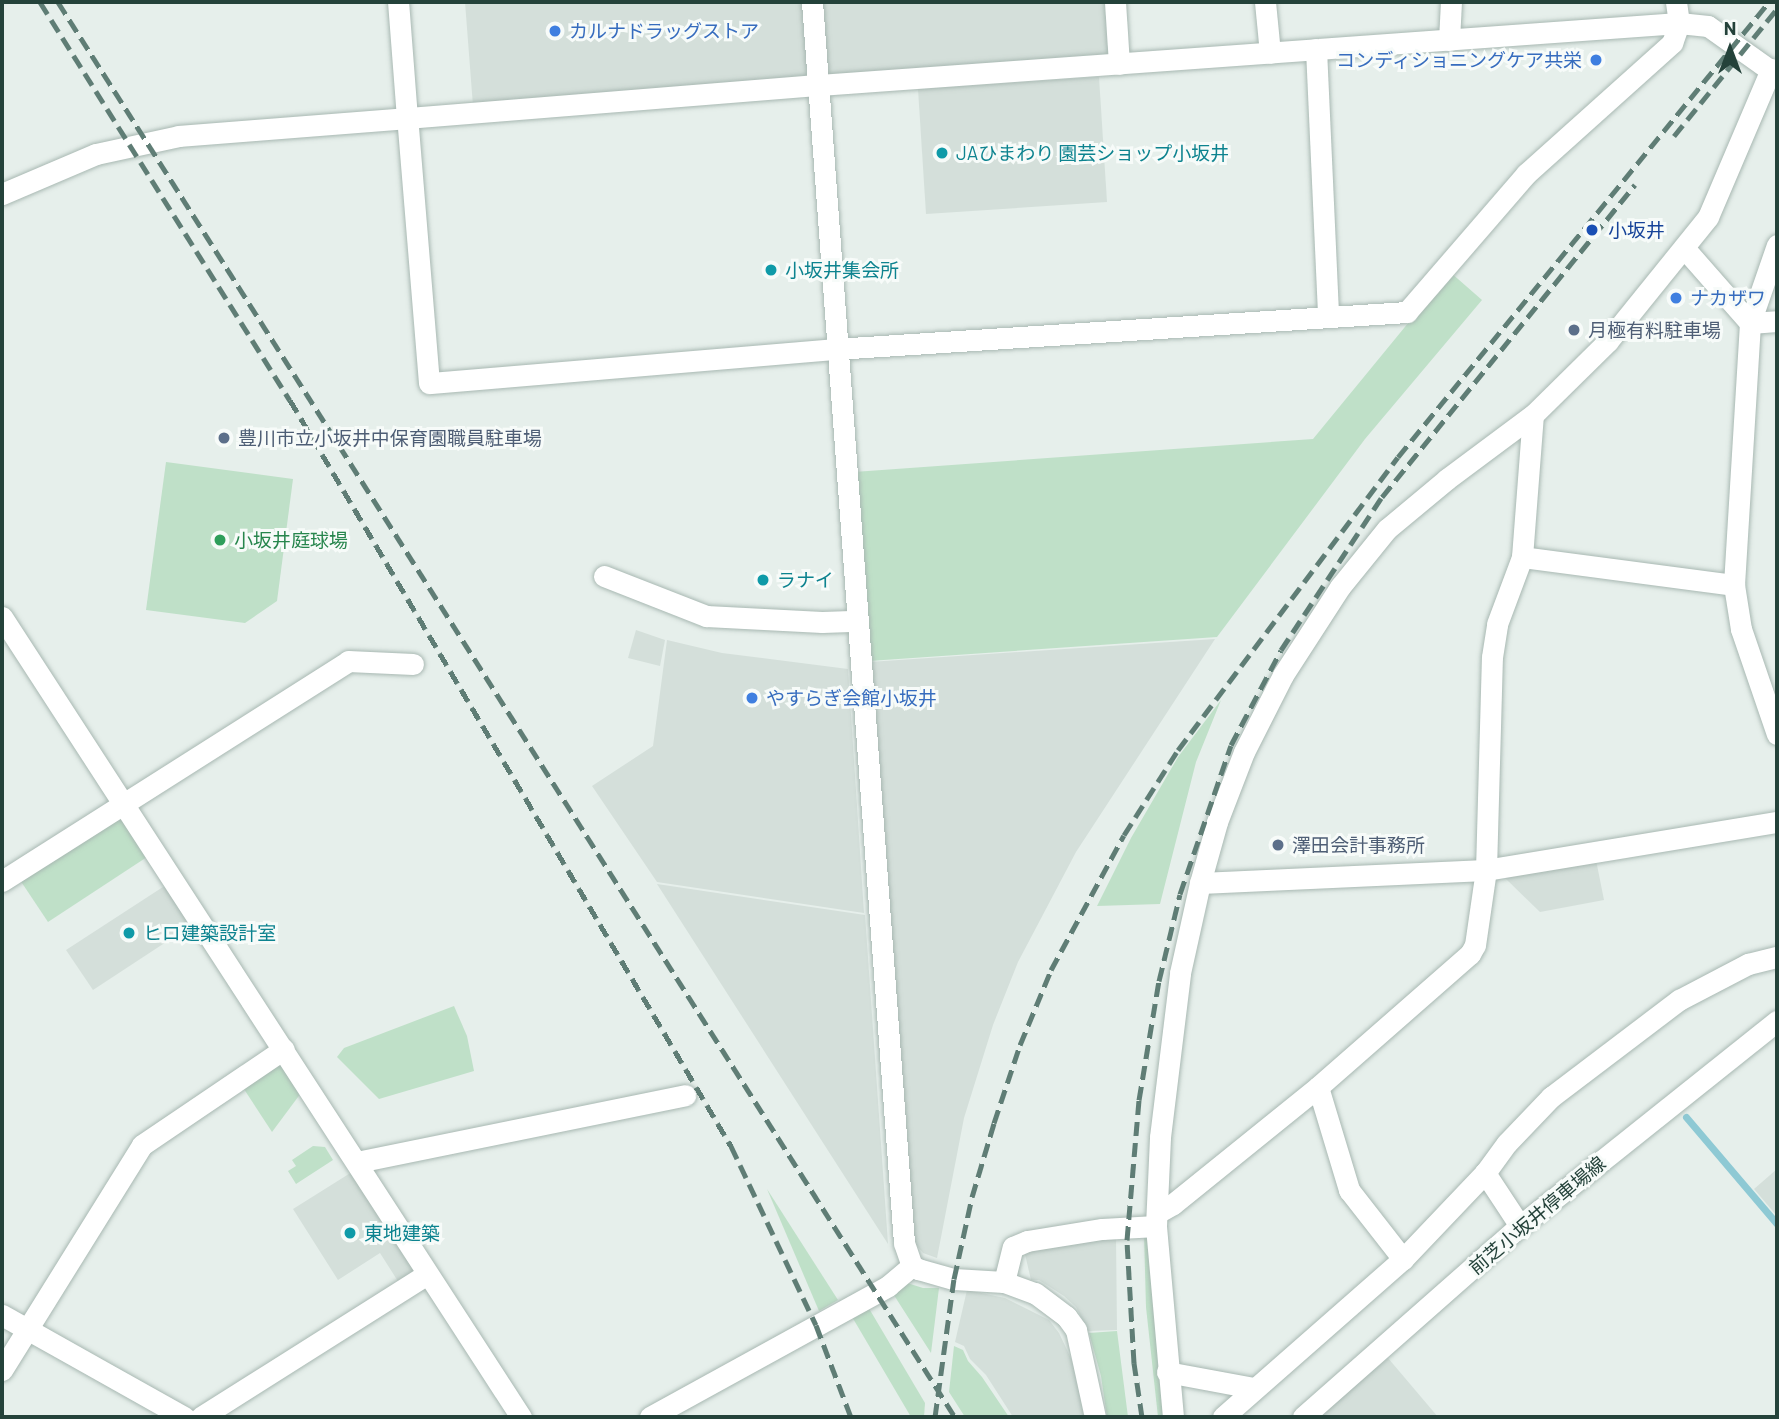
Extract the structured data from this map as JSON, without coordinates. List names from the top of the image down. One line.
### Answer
{"streets":{"street":["前芝小坂井停車場線"]},"places":["カルナドラッグストア","コンディショニングケア共栄","JAひまわり 園芸ショップ小坂井","小坂井","小坂井集会所","ナカザワ","月極有料駐車場","豊川市立小坂井中保育園職員駐車場","小坂井庭球場","ラナイ","やすらぎ会館小坂井","澤田会計事務所","ヒロ建築設計室","東地建築"],"north":"top"}
